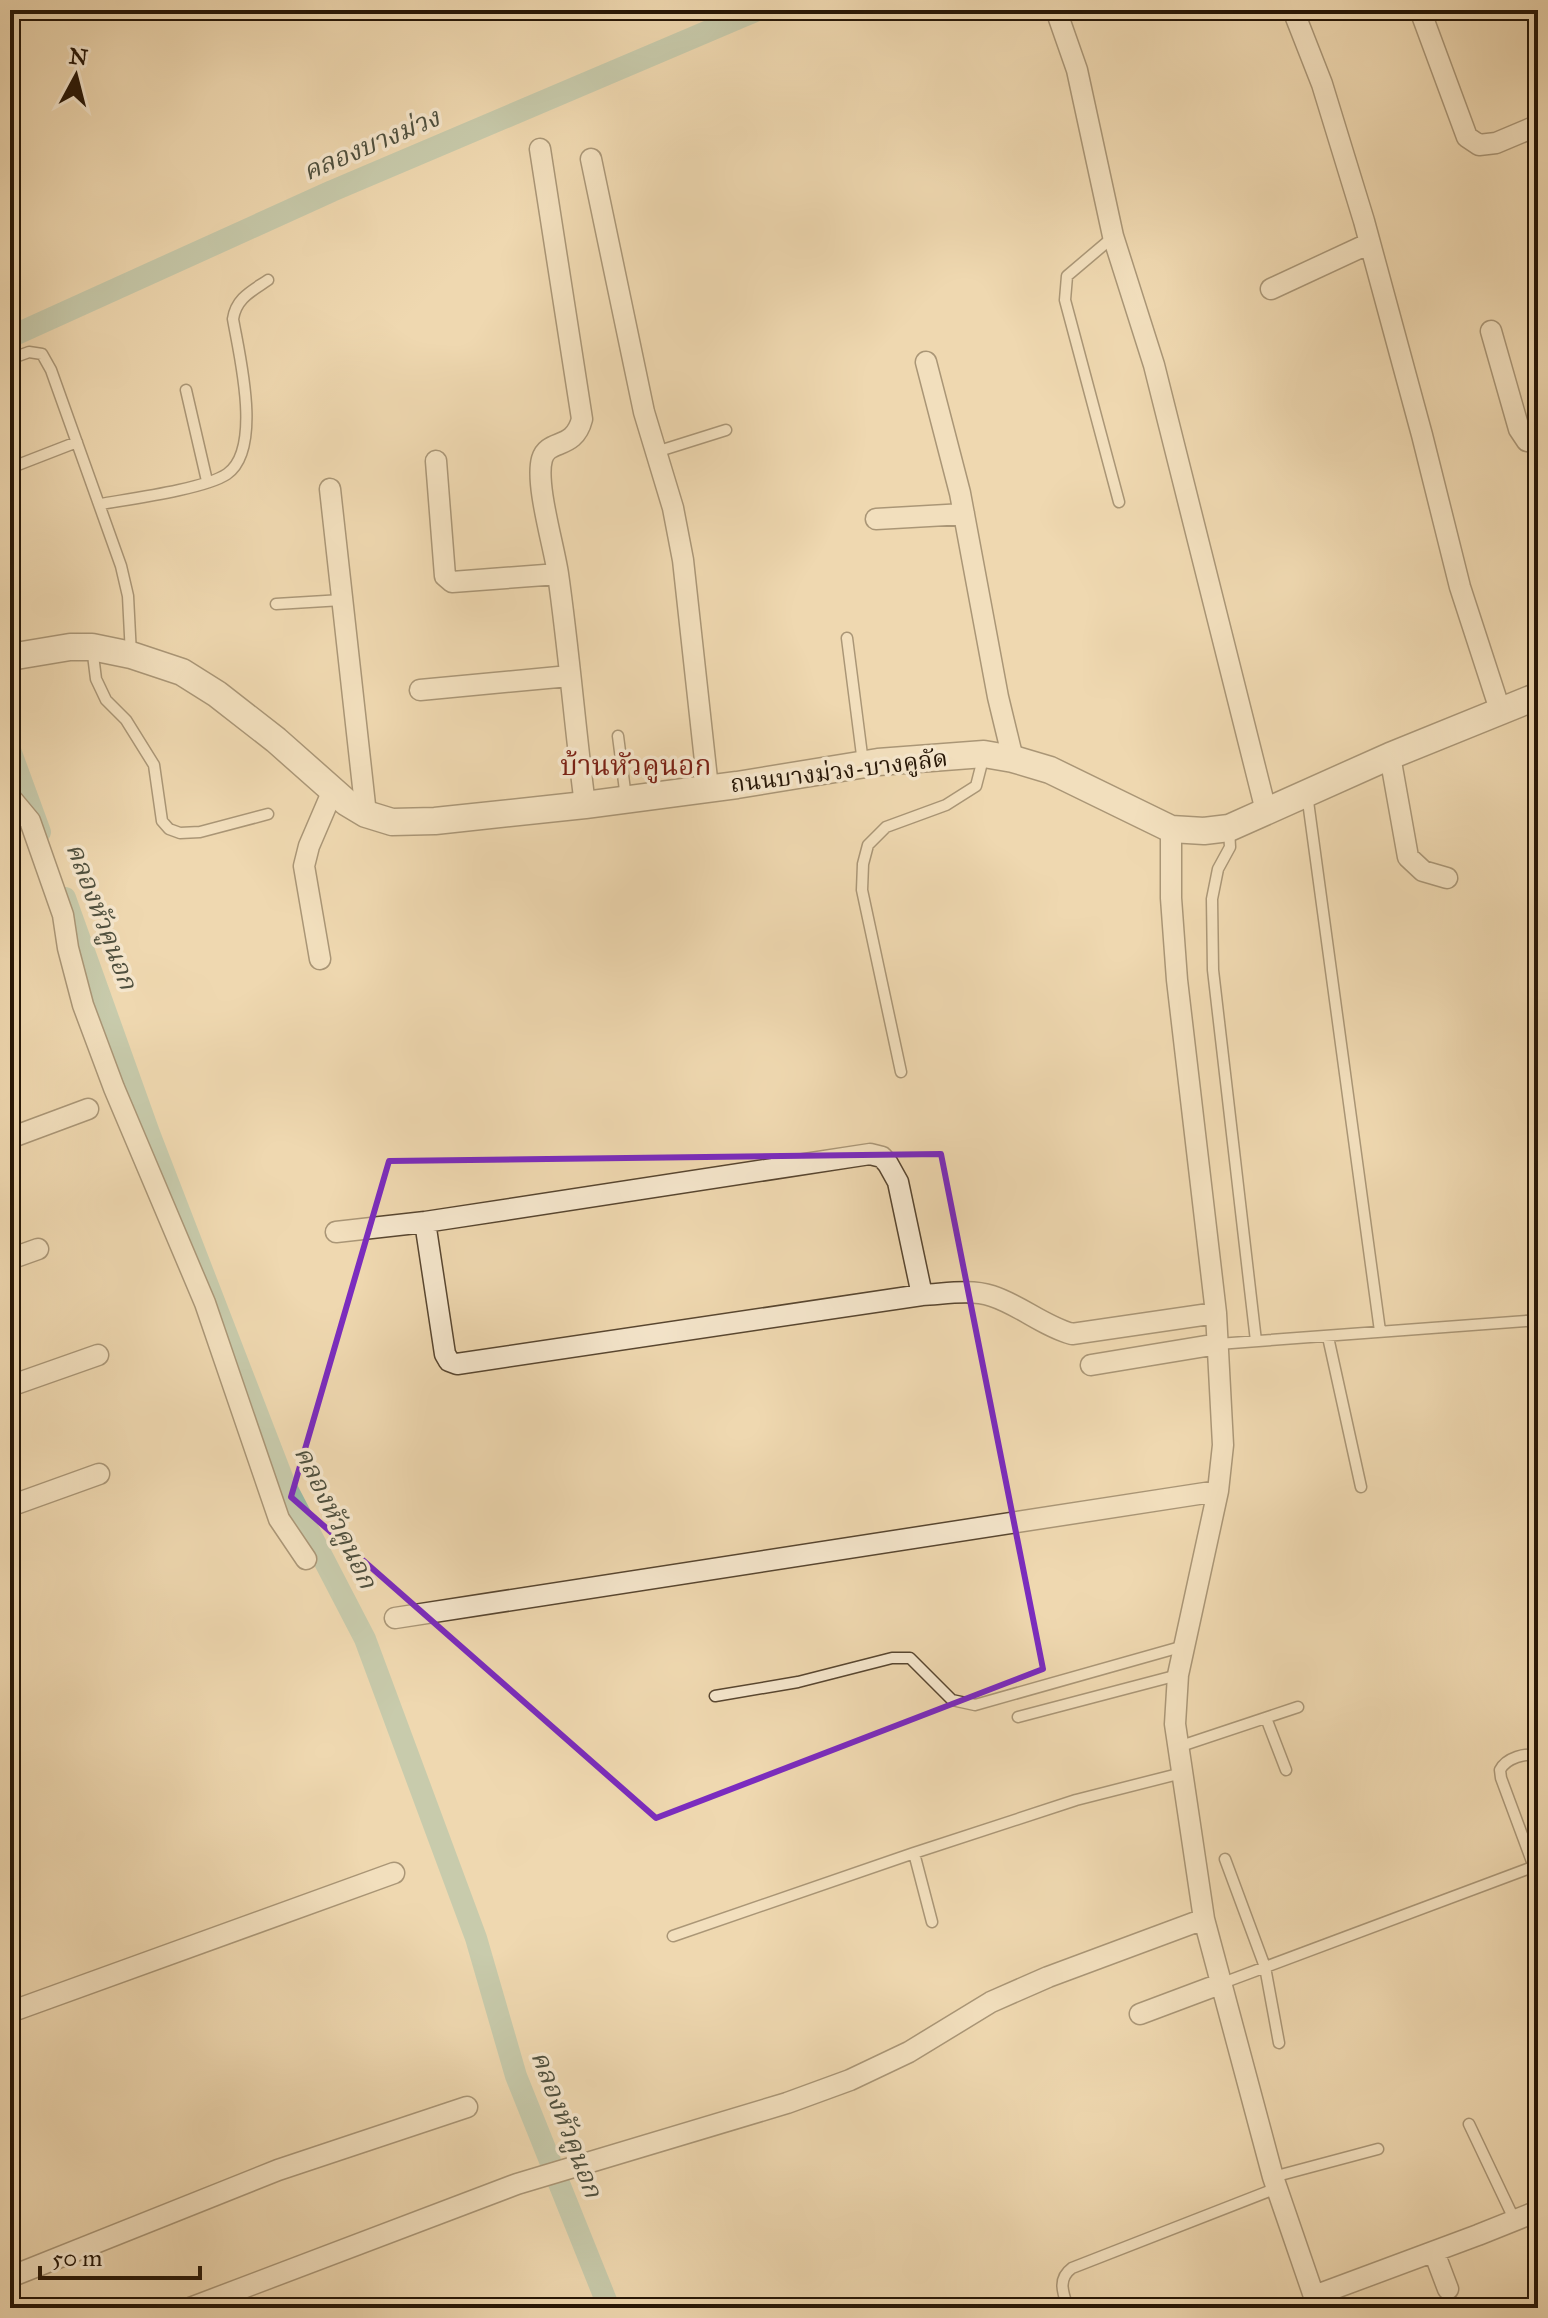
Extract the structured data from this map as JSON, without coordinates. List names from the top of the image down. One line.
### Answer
{"streets":{"street":["ถนนบางม่วง-บางคูลัด"]},"districts":["บ้านหัวคูนอก"],"water":["คลองบางม่วง","คลองหัวคูนอก"],"scale_bar":"50 m","north":"top"}
